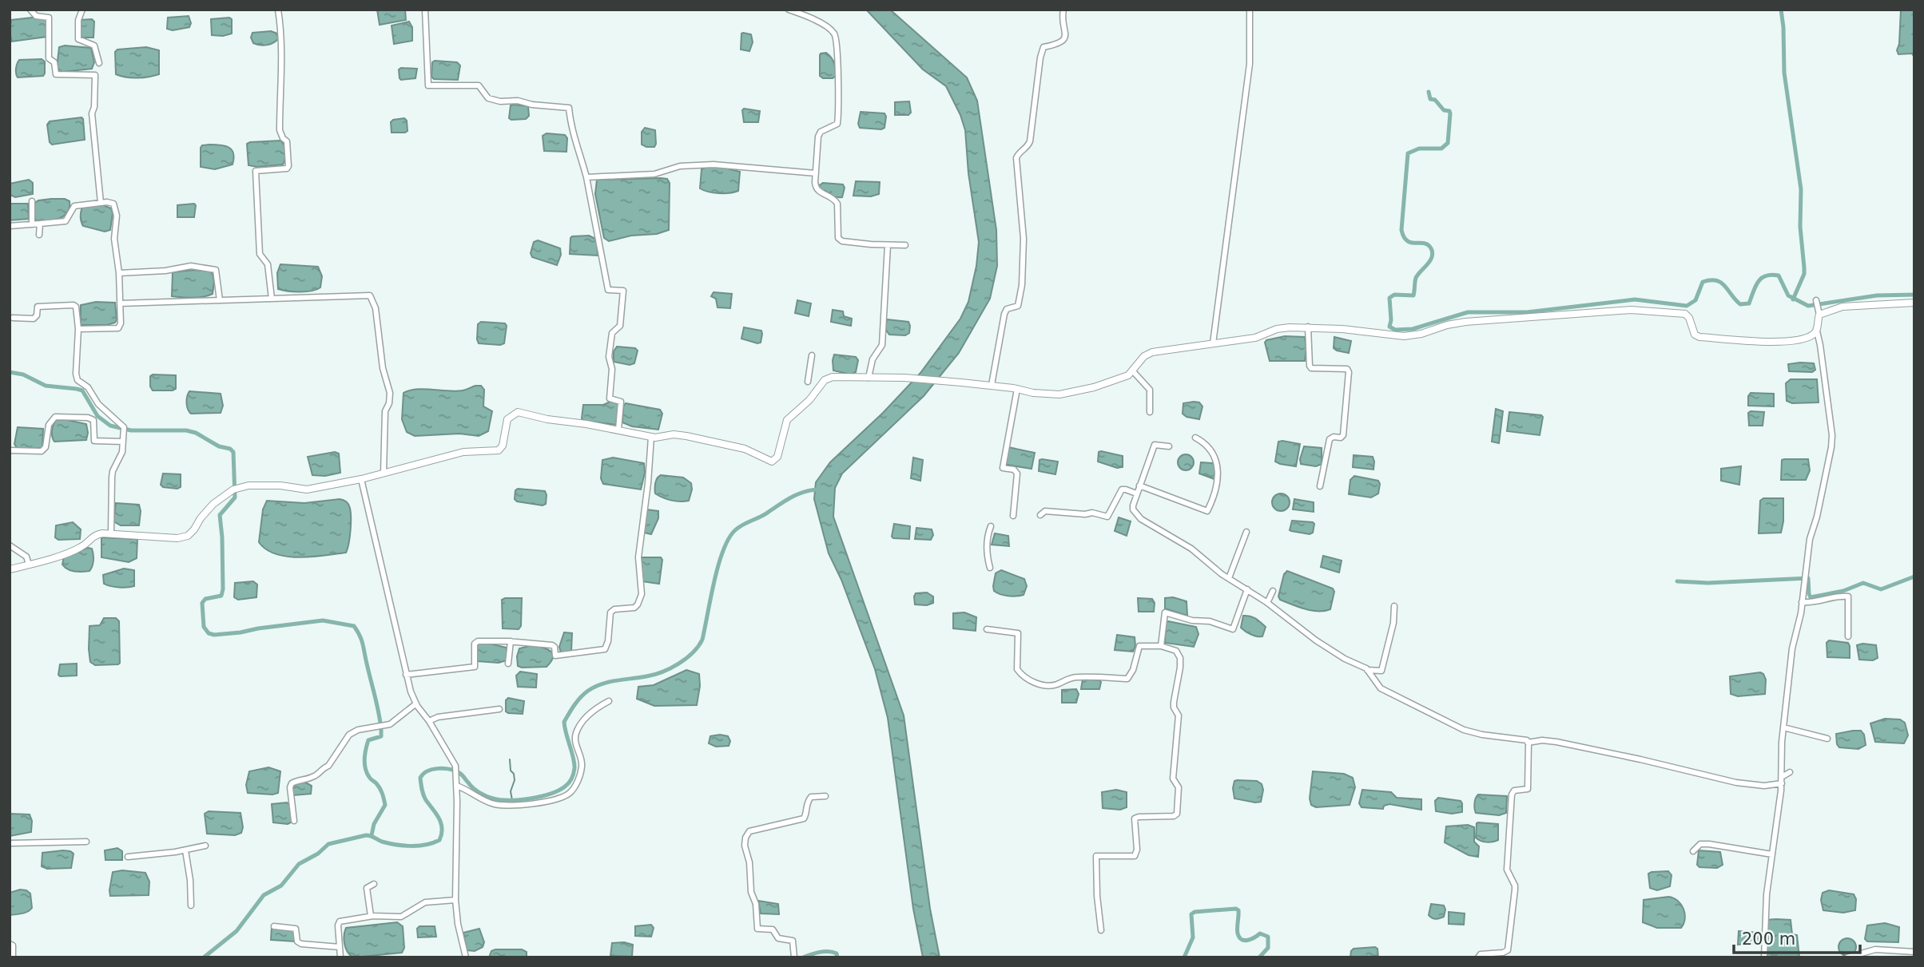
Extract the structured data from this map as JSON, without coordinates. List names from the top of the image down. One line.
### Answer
{"scale_bar":"200 m"}
